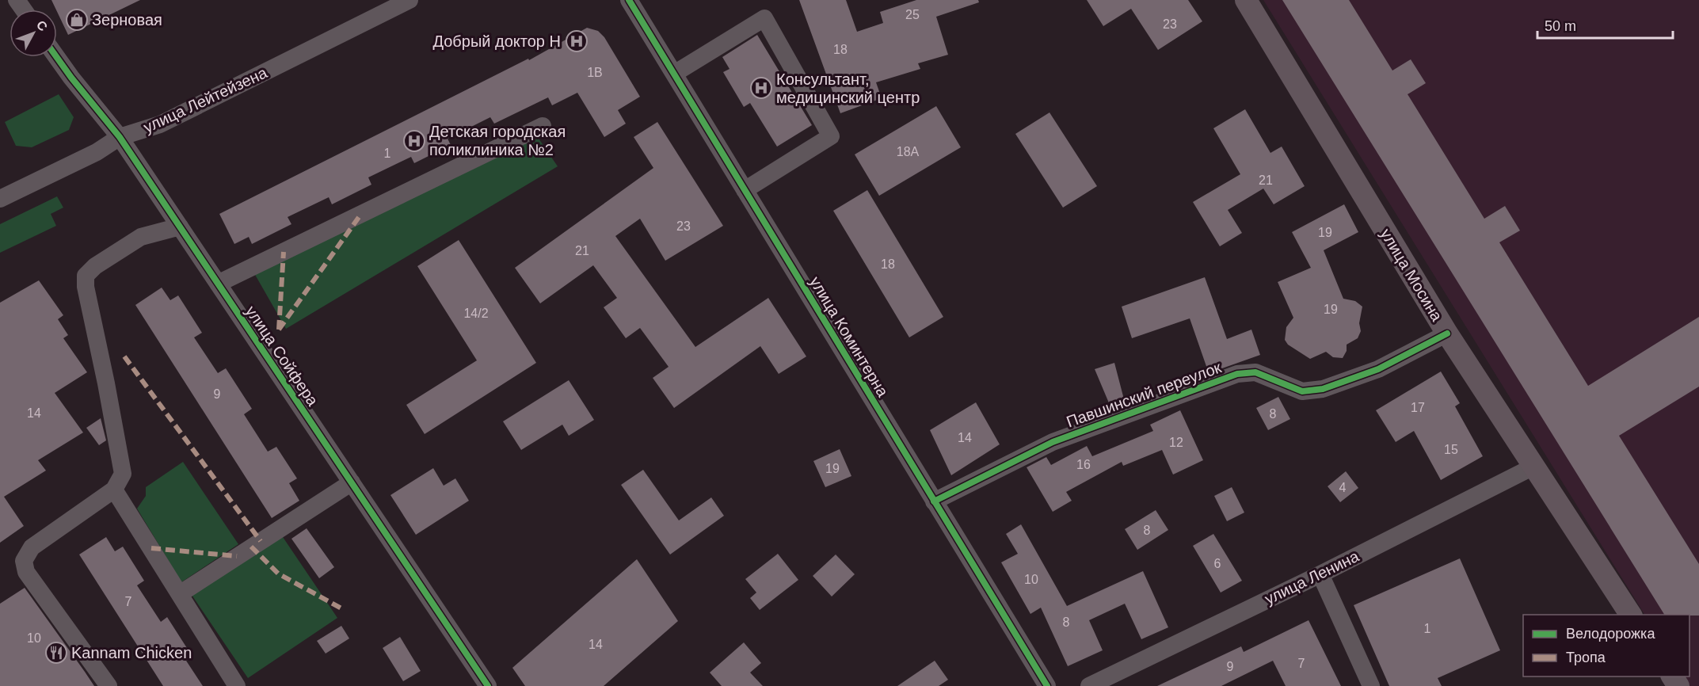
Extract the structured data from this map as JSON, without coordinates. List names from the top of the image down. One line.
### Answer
{"streets":{"main road":["улица Мосина"],"street":["улица Лейтейзена","улица Коминтерна","улица Сойфера","Павшинский переулок","улица Ленина"]},"crossings":[["улица Лейтейзена","улица Сойфера"],["улица Мосина","Павшинский переулок"],["улица Мосина","улица Ленина"],["улица Коминтерна","Павшинский переулок"]],"places":{"shop":["Зерновая"],"hospital":["Добрый доктор Н","Консультант, медицинский центр","Детская городская поликлиника №2"],"restaurant":["Kannam Chicken"]},"house_numbers":["25","23","18","1В","18А","1","21","23","19","21","18","19","14/2","9","17","14","8","14","12","15","16","19","4","8","6","10","7","8","1","10","14","7","9"],"legend":["Велодорожка","Тропа"],"scale_bar":"50 m","north":"top right"}
